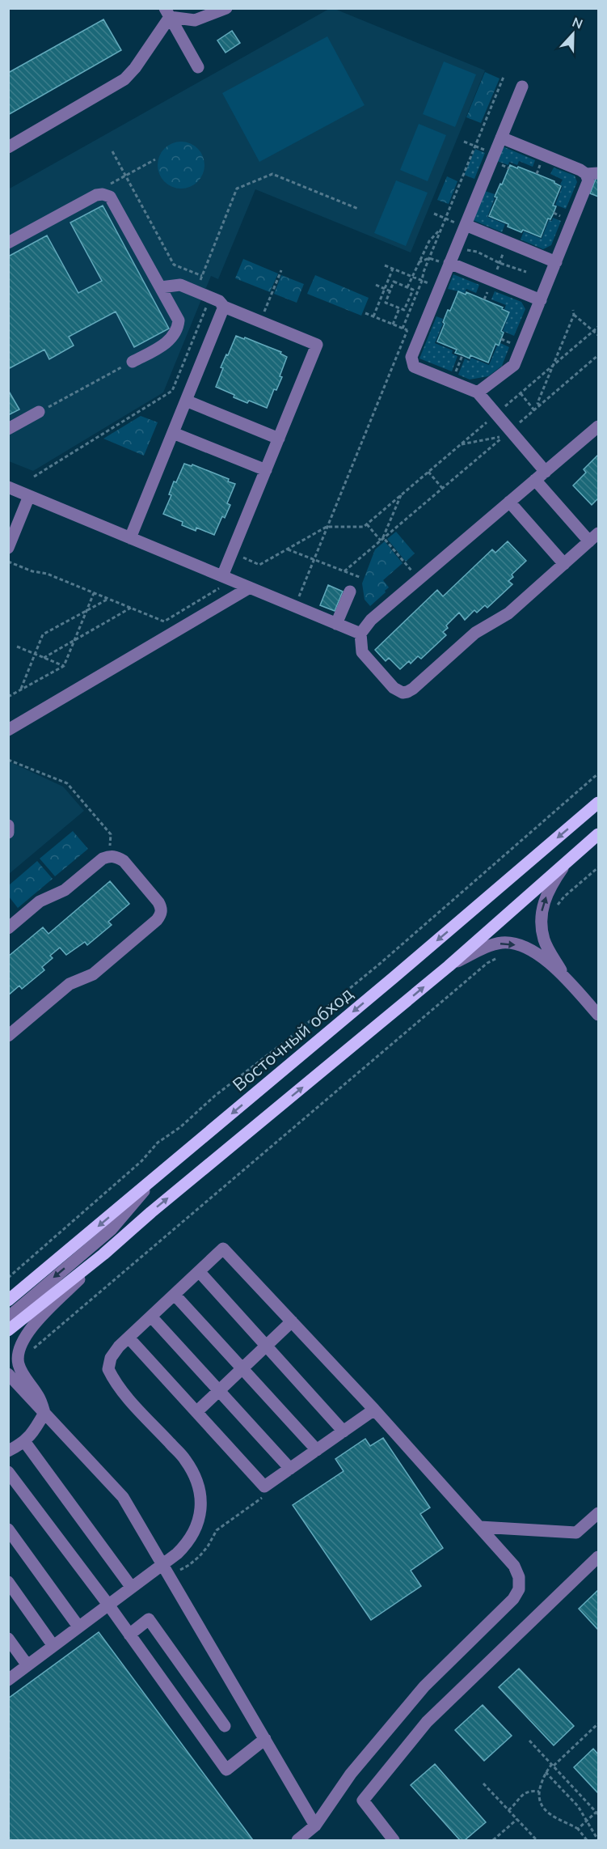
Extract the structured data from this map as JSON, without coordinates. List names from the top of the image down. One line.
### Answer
{"streets":{"main road":["Восточный обход"]},"north":"top"}
